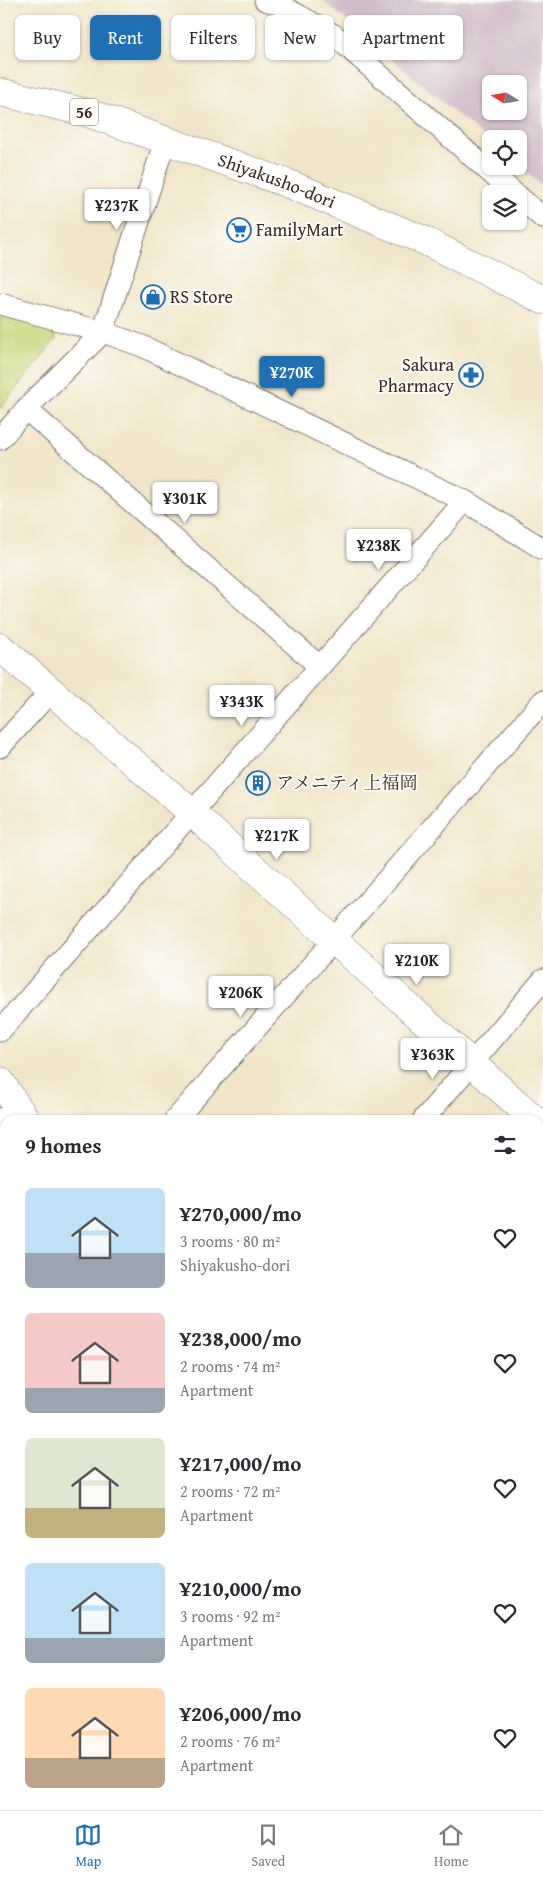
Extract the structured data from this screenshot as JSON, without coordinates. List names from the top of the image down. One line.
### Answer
{"streets":{"street":["56","Shiyakusho-dori"]},"places":{"supermarket":["FamilyMart"],"shop":["RS Store"],"pharmacy":["Sakura Pharmacy"],"building":["アメニティ上福岡"]},"north":"left","page":{"chip":["Buy","Rent","Filters","New","Apartment"],"price":["¥237K","¥270K","¥301K","¥238K","¥343K","¥217K","¥210K","¥206K","¥363K"],"heading":"9 homes","list":[{"name":"¥270,000/mo","note":"3 rooms · 80 m² · Shiyakusho-dori"},{"name":"¥238,000/mo","note":"2 rooms · 74 m² · Apartment"},{"name":"¥217,000/mo","note":"2 rooms · 72 m² · Apartment"},{"name":"¥210,000/mo","note":"3 rooms · 92 m² · Apartment"},{"name":"¥206,000/mo","note":"2 rooms · 76 m² · Apartment"}],"tabs":["Map","Saved","Home"]}}
